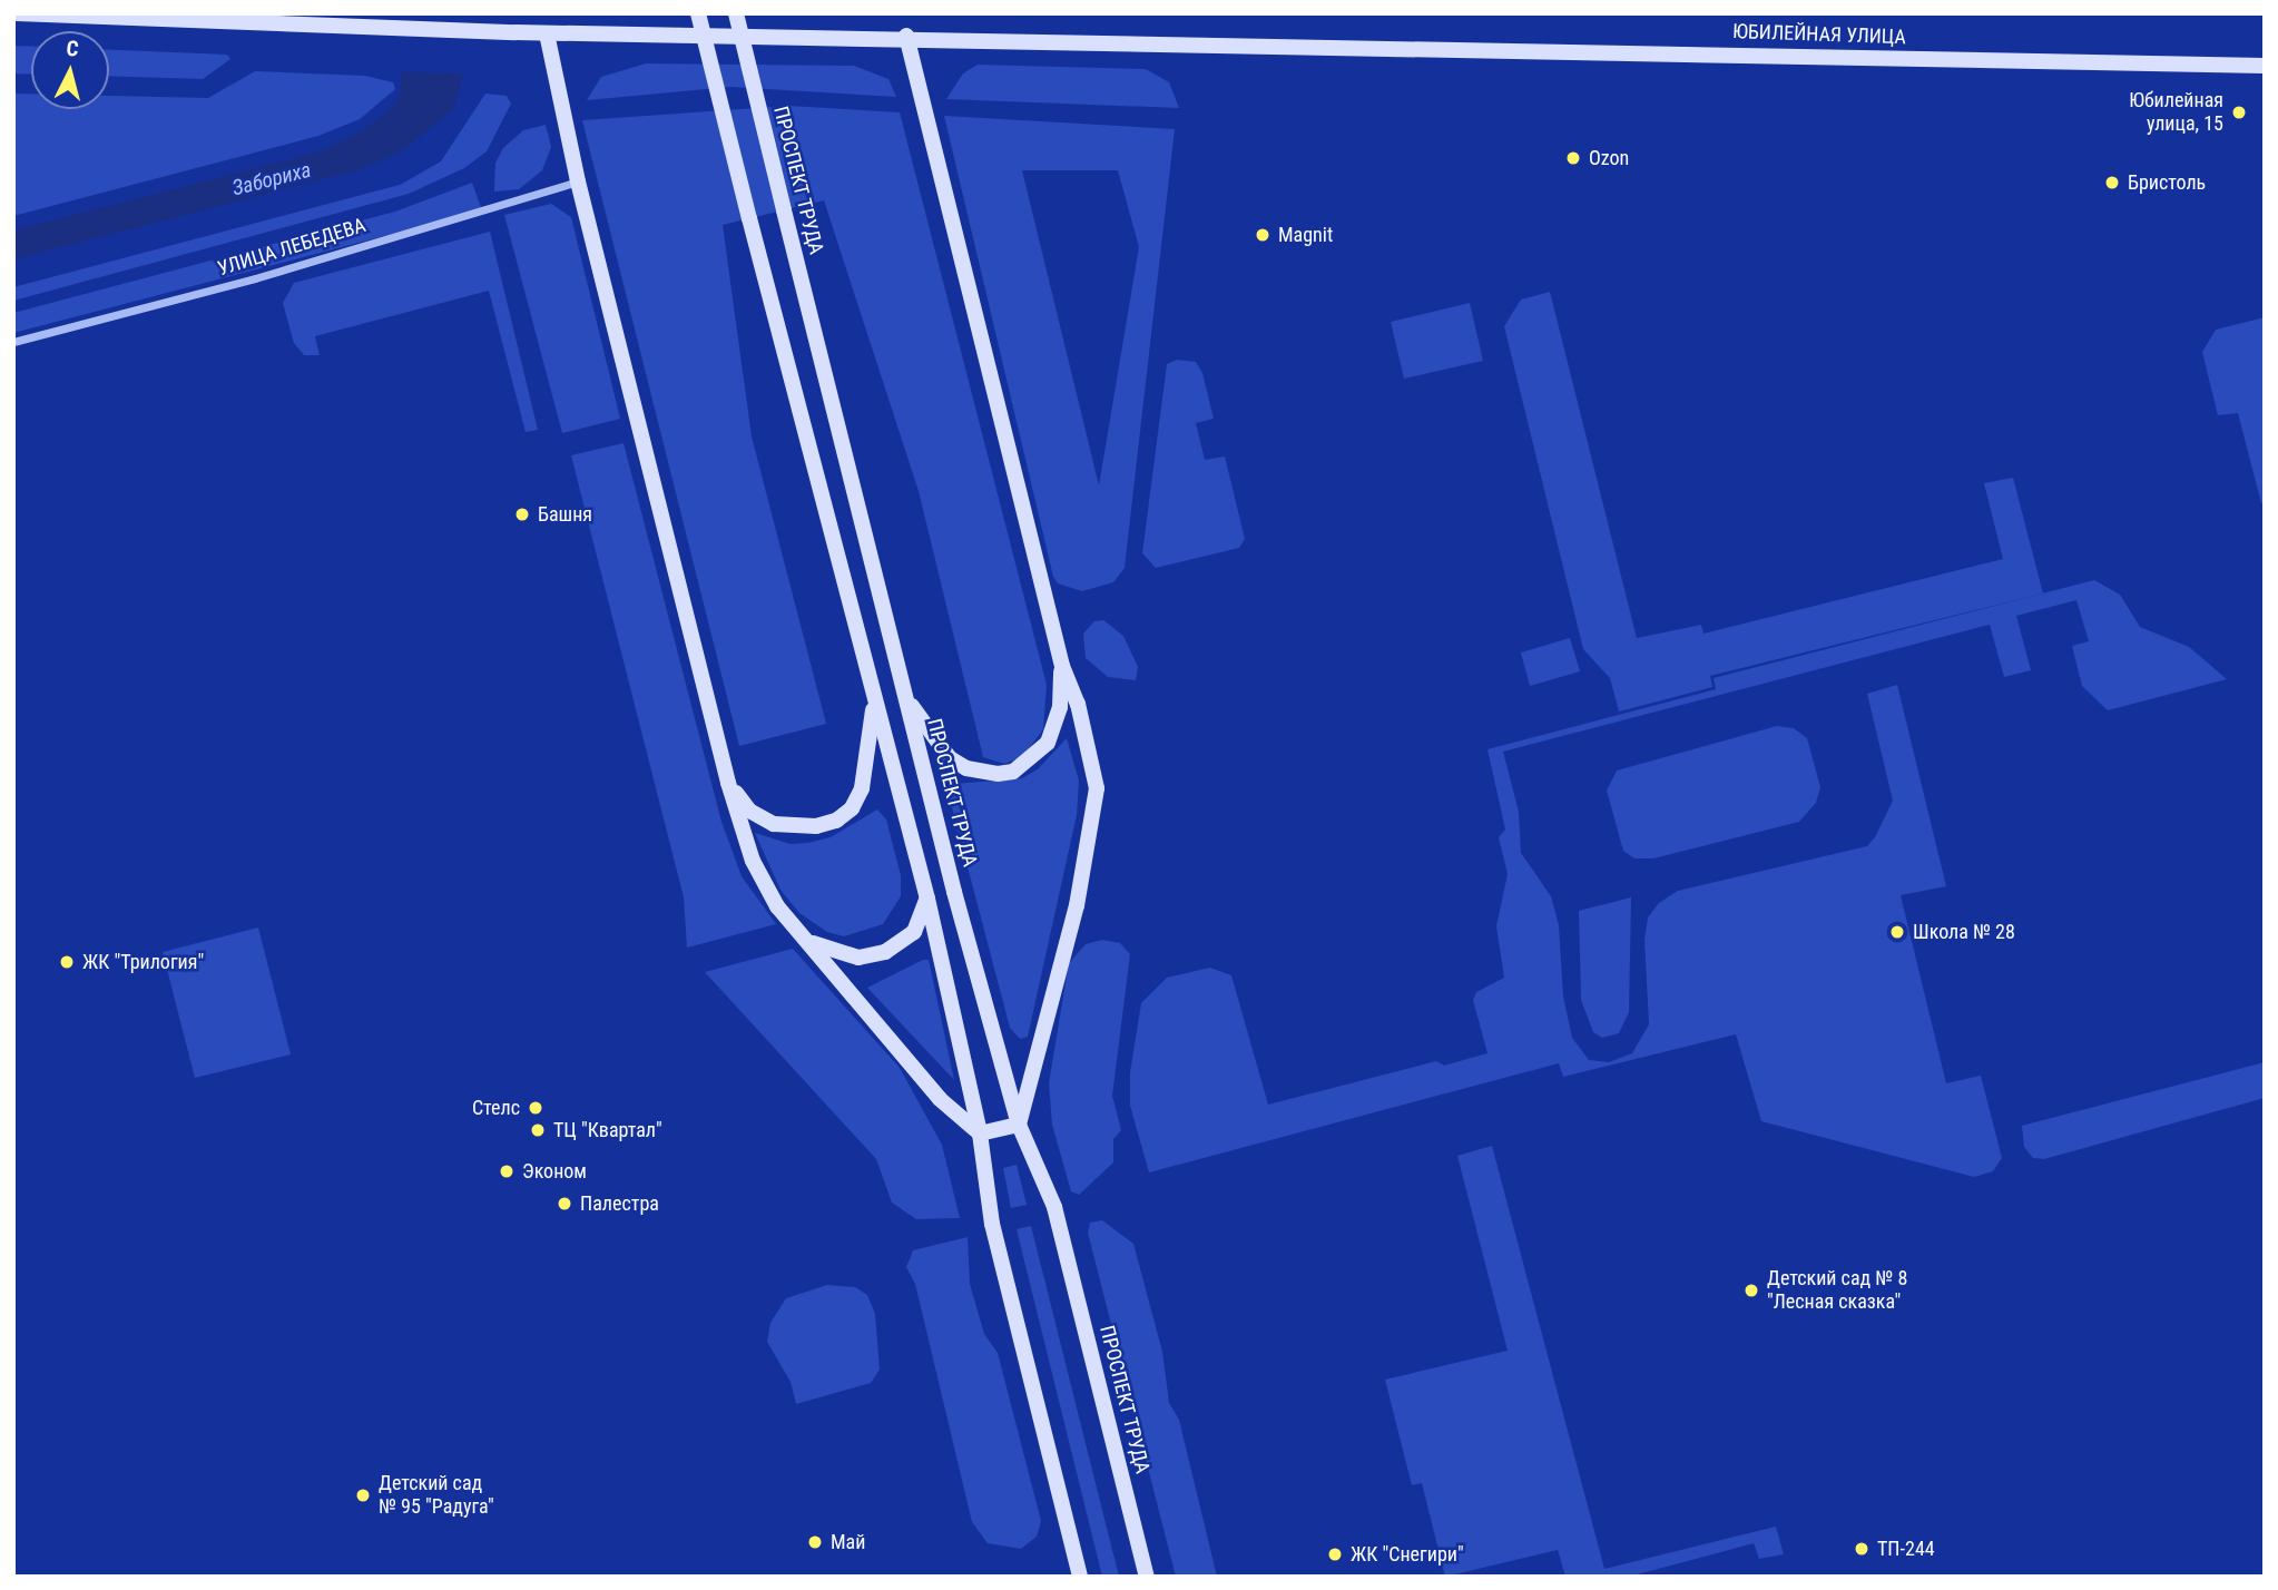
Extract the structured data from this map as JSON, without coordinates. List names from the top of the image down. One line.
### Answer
{"streets":{"main road":["ЮБИЛЕЙНАЯ УЛИЦА","ПРОСПЕКТ ТРУДА"],"street":["УЛИЦА ЛЕБЕДЕВА"]},"water":["Забориха"],"places":["Юбилейная улица, 15","Ozon","Бристоль","Magnit","Башня","Школа № 28","ЖК \"Трилогия\"","Стелс","ТЦ \"Квартал\"","Эконом","Палестра","Детский сад № 8 \"Лесная сказка\"","Детский сад № 95 \"Радуга\"","Май","ТП-244","ЖК \"Снегири\""],"north":"top"}
